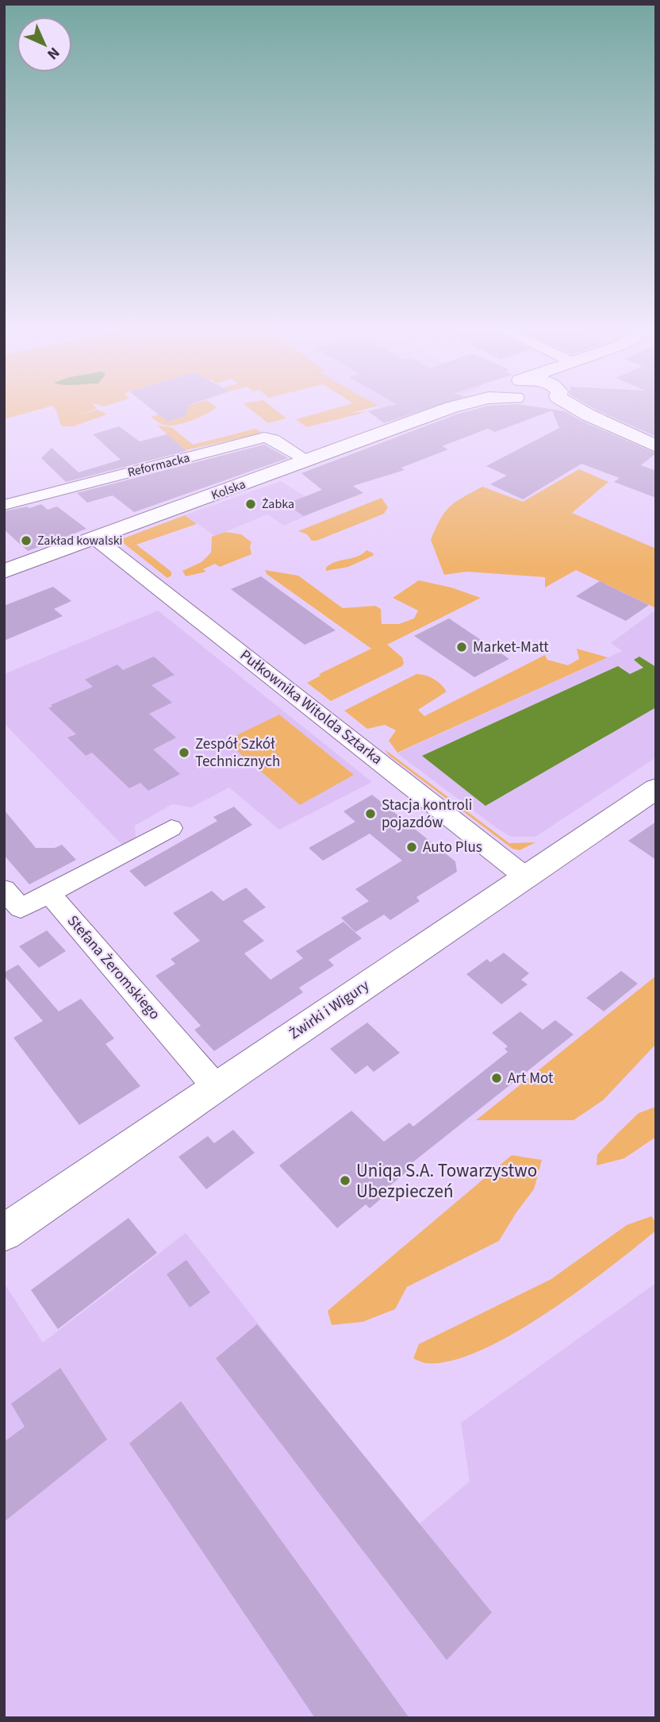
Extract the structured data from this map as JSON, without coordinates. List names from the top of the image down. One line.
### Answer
{"streets":{"street":["Reformacka","Kolska","Pułkownika Witolda Sztarka","Stefana Żeromskiego","Żwirki i Wigury"]},"crossings":[["Reformacka","Kolska"],["Kolska","Pułkownika Witolda Sztarka"],["Pułkownika Witolda Sztarka","Żwirki i Wigury"],["Stefana Żeromskiego","Żwirki i Wigury"]],"places":["Żabka","Zakład kowalski","Market-Matt","Zespół Szkół Technicznych","Stacja kontroli pojazdów","Auto Plus","Art Mot","Uniqa S.A. Towarzystwo Ubezpieczeń"],"north":"bottom right"}
